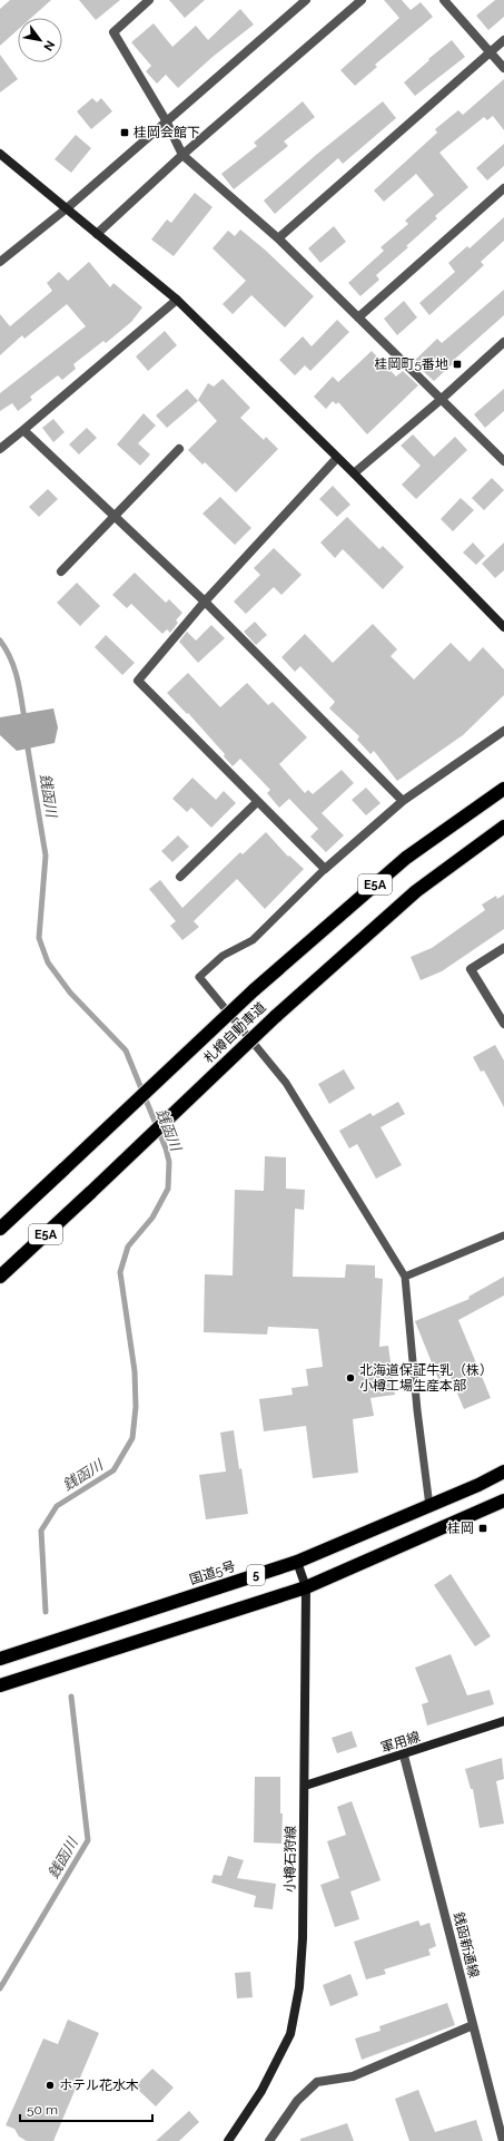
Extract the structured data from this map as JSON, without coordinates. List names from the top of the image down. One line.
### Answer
{"streets":{"highway":["E5A","札樽自動車道","国道5号","5"],"street":["軍用線","小樽石狩線","銭函新通線"]},"crossings":[["国道5号","小樽石狩線"],["5","小樽石狩線"],["軍用線","小樽石狩線"],["軍用線","銭函新通線"]],"water":["銭函川"],"places":{"transit":["桂岡会館下","桂岡町5番地","桂岡"],"other":["北海道保証牛乳（株） 小樽工場生産本部","ホテル花水木"]},"scale_bar":"50 m","north":"bottom right"}
